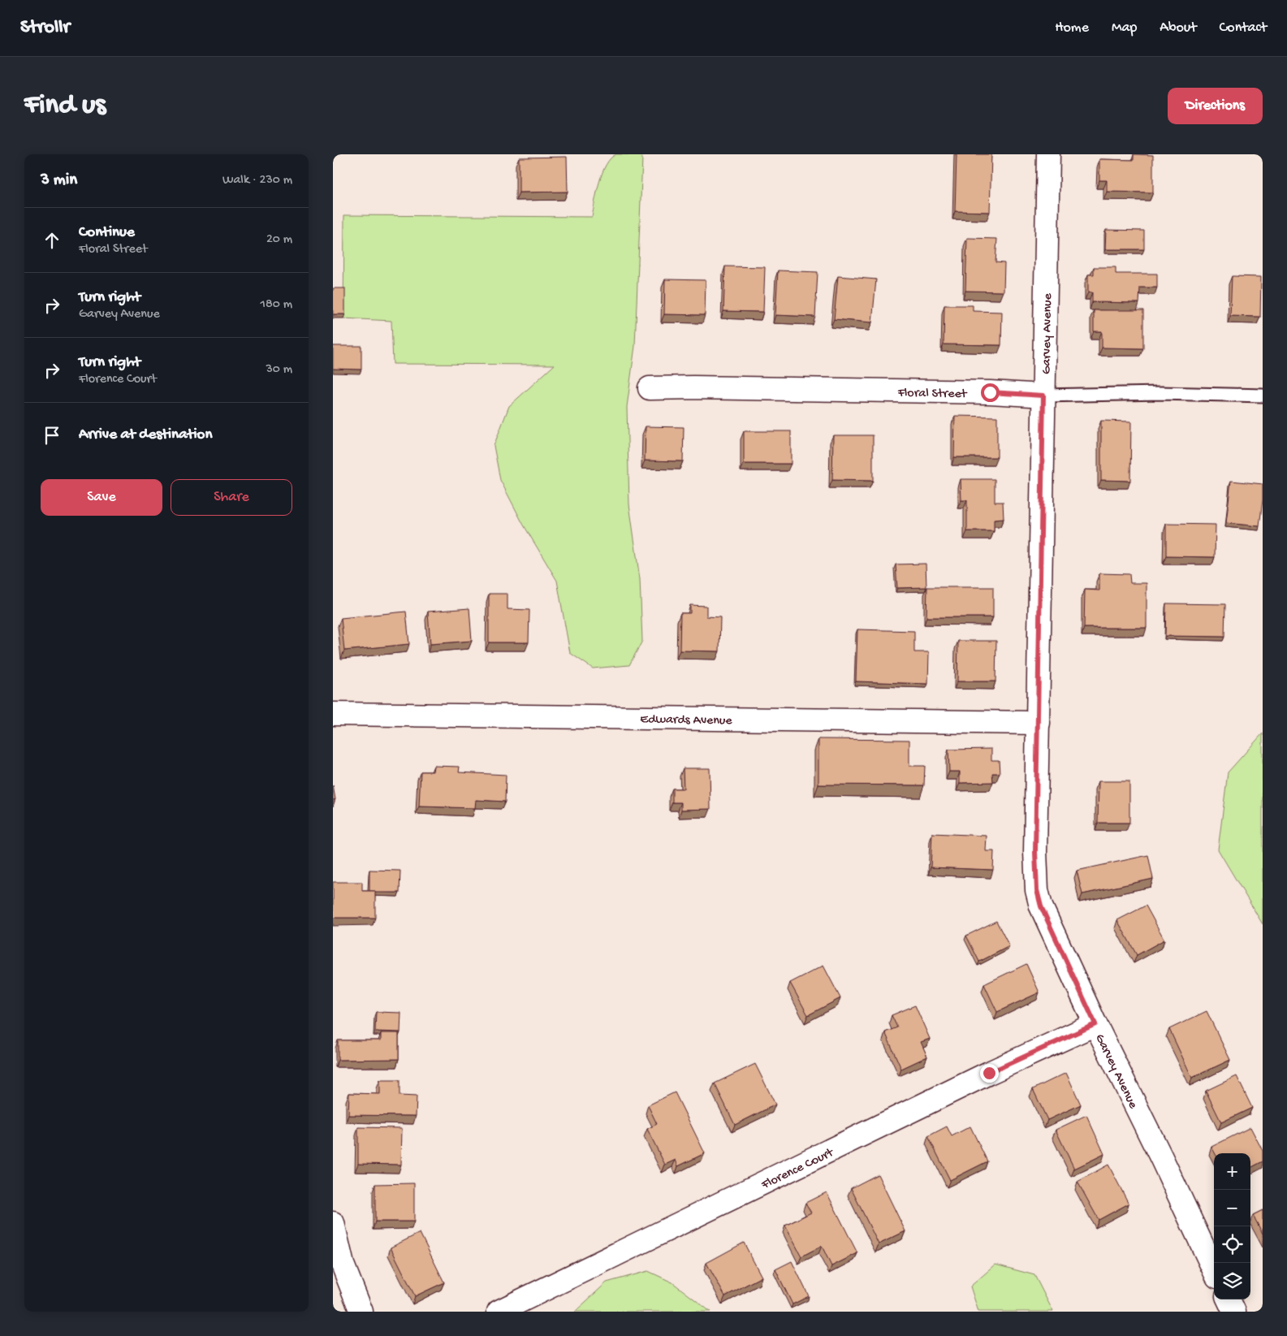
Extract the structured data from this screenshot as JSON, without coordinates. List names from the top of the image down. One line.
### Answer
{"streets":{"street":["Garvey Avenue","Floral Street","Edwards Avenue","Florence Court"]},"crossings":[["Garvey Avenue","Floral Street"],["Garvey Avenue","Edwards Avenue"],["Garvey Avenue","Florence Court"]],"page":{"header":"Strollr","nav":["Home","Map","About","Contact"],"buttons":["Directions",["Save","Share"]],"title":"Find us","heading":["3 min","Walk · 230 m"],"list":[["Continue","Floral Street","20 m"],["Turn right","Garvey Avenue","180 m"],["Turn right","Florence Court","30 m"],"Arrive at destination"],"map_buttons":["+","−"]}}
